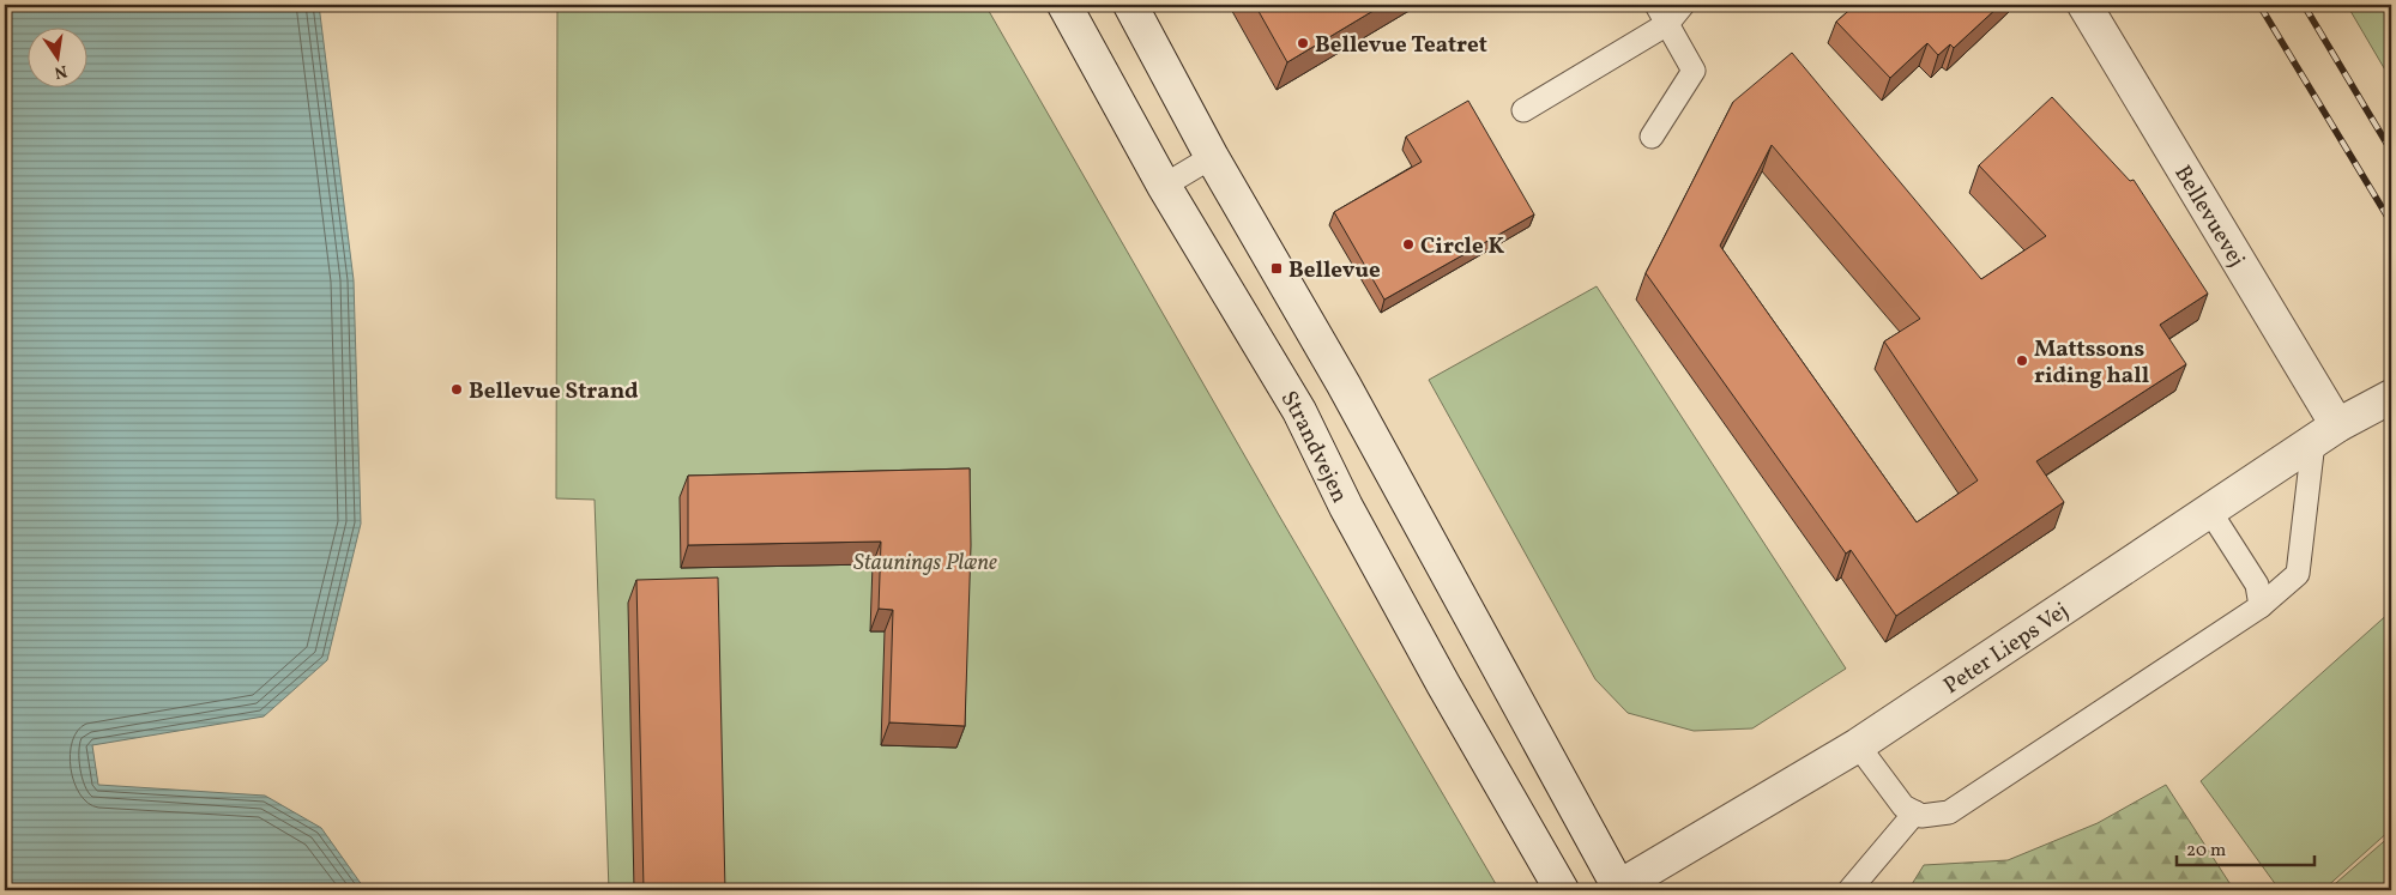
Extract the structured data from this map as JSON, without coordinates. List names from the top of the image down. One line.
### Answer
{"streets":{"main road":["Bellevuevej","Strandvejen","Peter Lieps Vej"]},"crossings":[["Bellevuevej","Peter Lieps Vej"]],"parks":["Staunings Plæne"],"places":{"other":["Bellevue Teatret","Circle K","Mattssons riding hall","Bellevue Strand"],"transit":["Bellevue"]},"scale_bar":"20 m","north":"bottom"}
